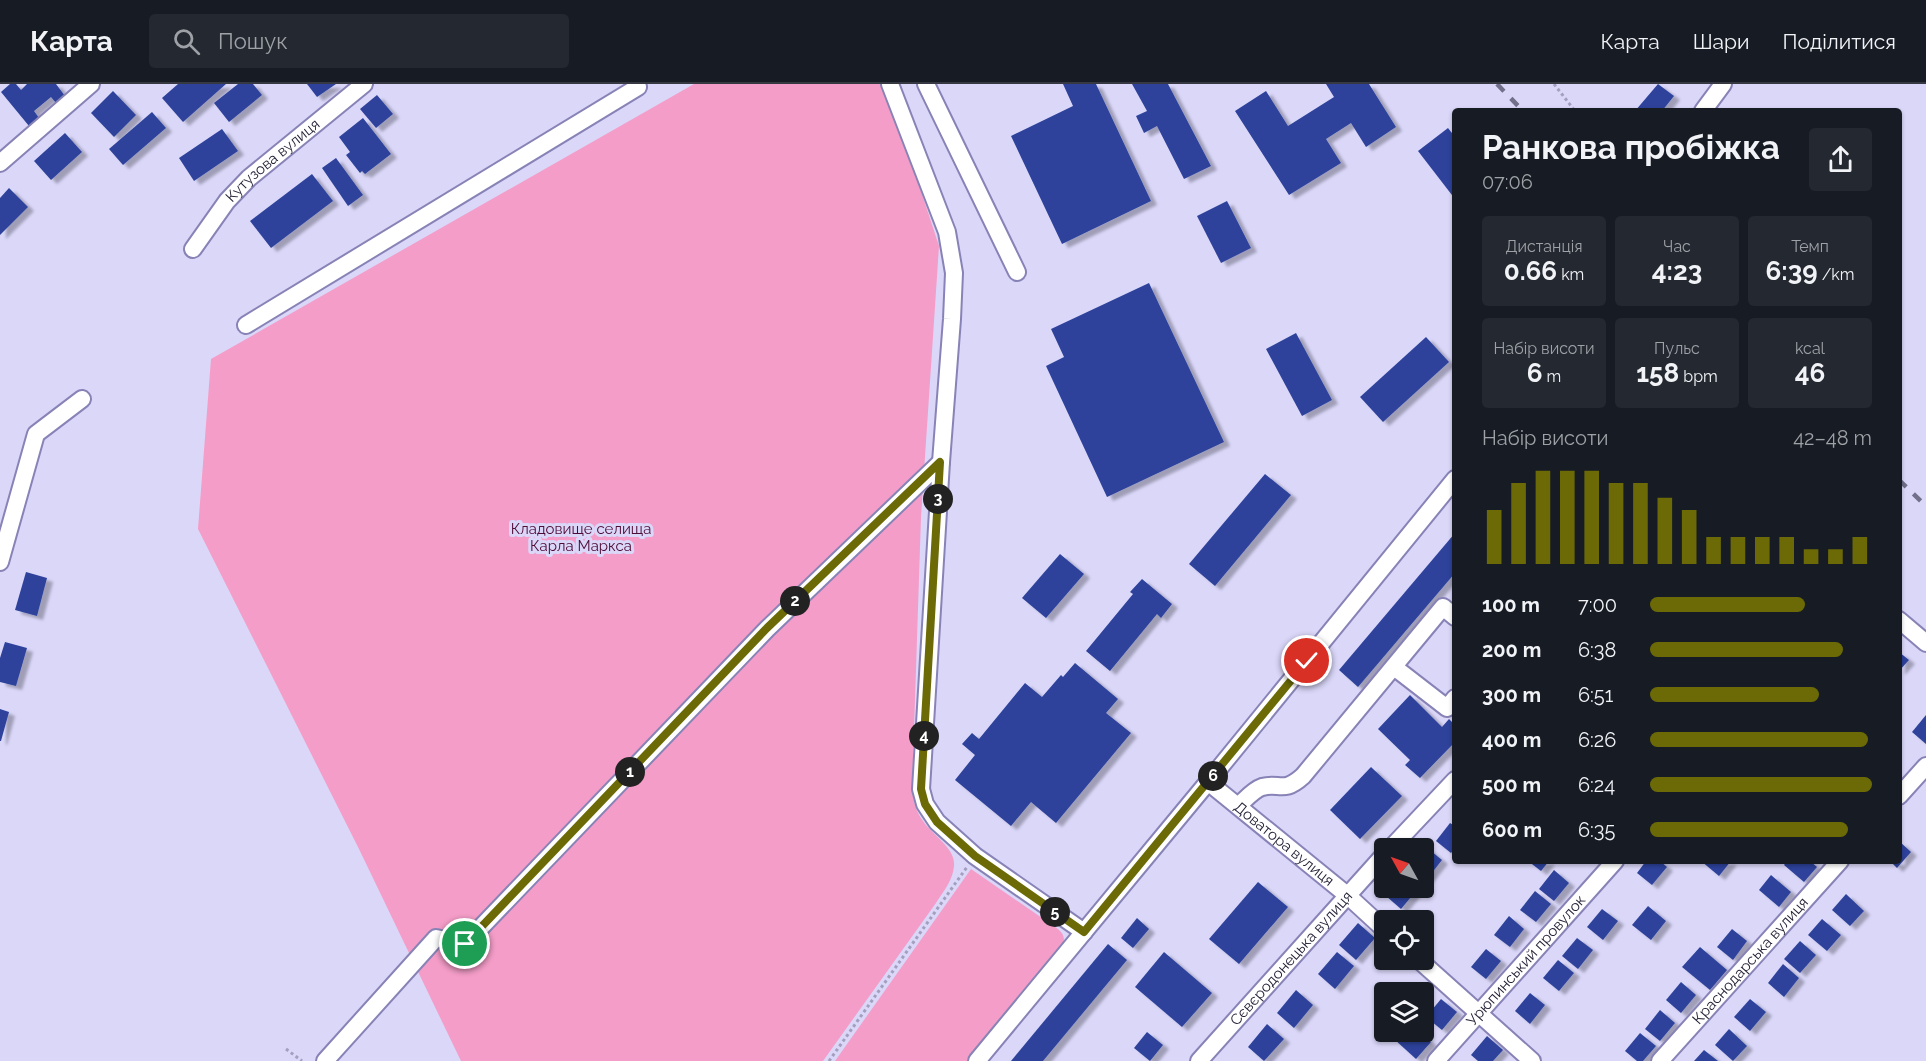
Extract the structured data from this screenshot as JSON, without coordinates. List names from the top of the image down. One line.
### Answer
{"streets":{"street":["Кутузова вулиця","Доватора вулиця","Сєвєродонецька вулиця","Урюпинський провулок","Краснодарська вулиця"]},"crossings":[["Доватора вулиця","Сєвєродонецька вулиця"]],"parks":["Кладовище селища Карла Маркса"],"north":"top left","page":{"header":"Карта","search":"Пошук","nav":["Карта","Шари","Поділитися"],"heading":["Ранкова пробіжка","07:06"],"stats":[["Дистанція","0.66 km"],["Час","4:23"],["Темп","6:39 /km"],["Набір висоти","6 m"],["Пульс","158 bpm"],["kcal","46"]],"chart":["Набір висоти","42–48 m"],"pins":["3","2","4","1","6","5"],"list":[{"name":"100 m","note":"7:00"},{"name":"200 m","note":"6:38"},{"name":"300 m","note":"6:51"},{"name":"400 m","note":"6:26"},{"name":"500 m","note":"6:24"},{"name":"600 m","note":"6:35"}]}}
